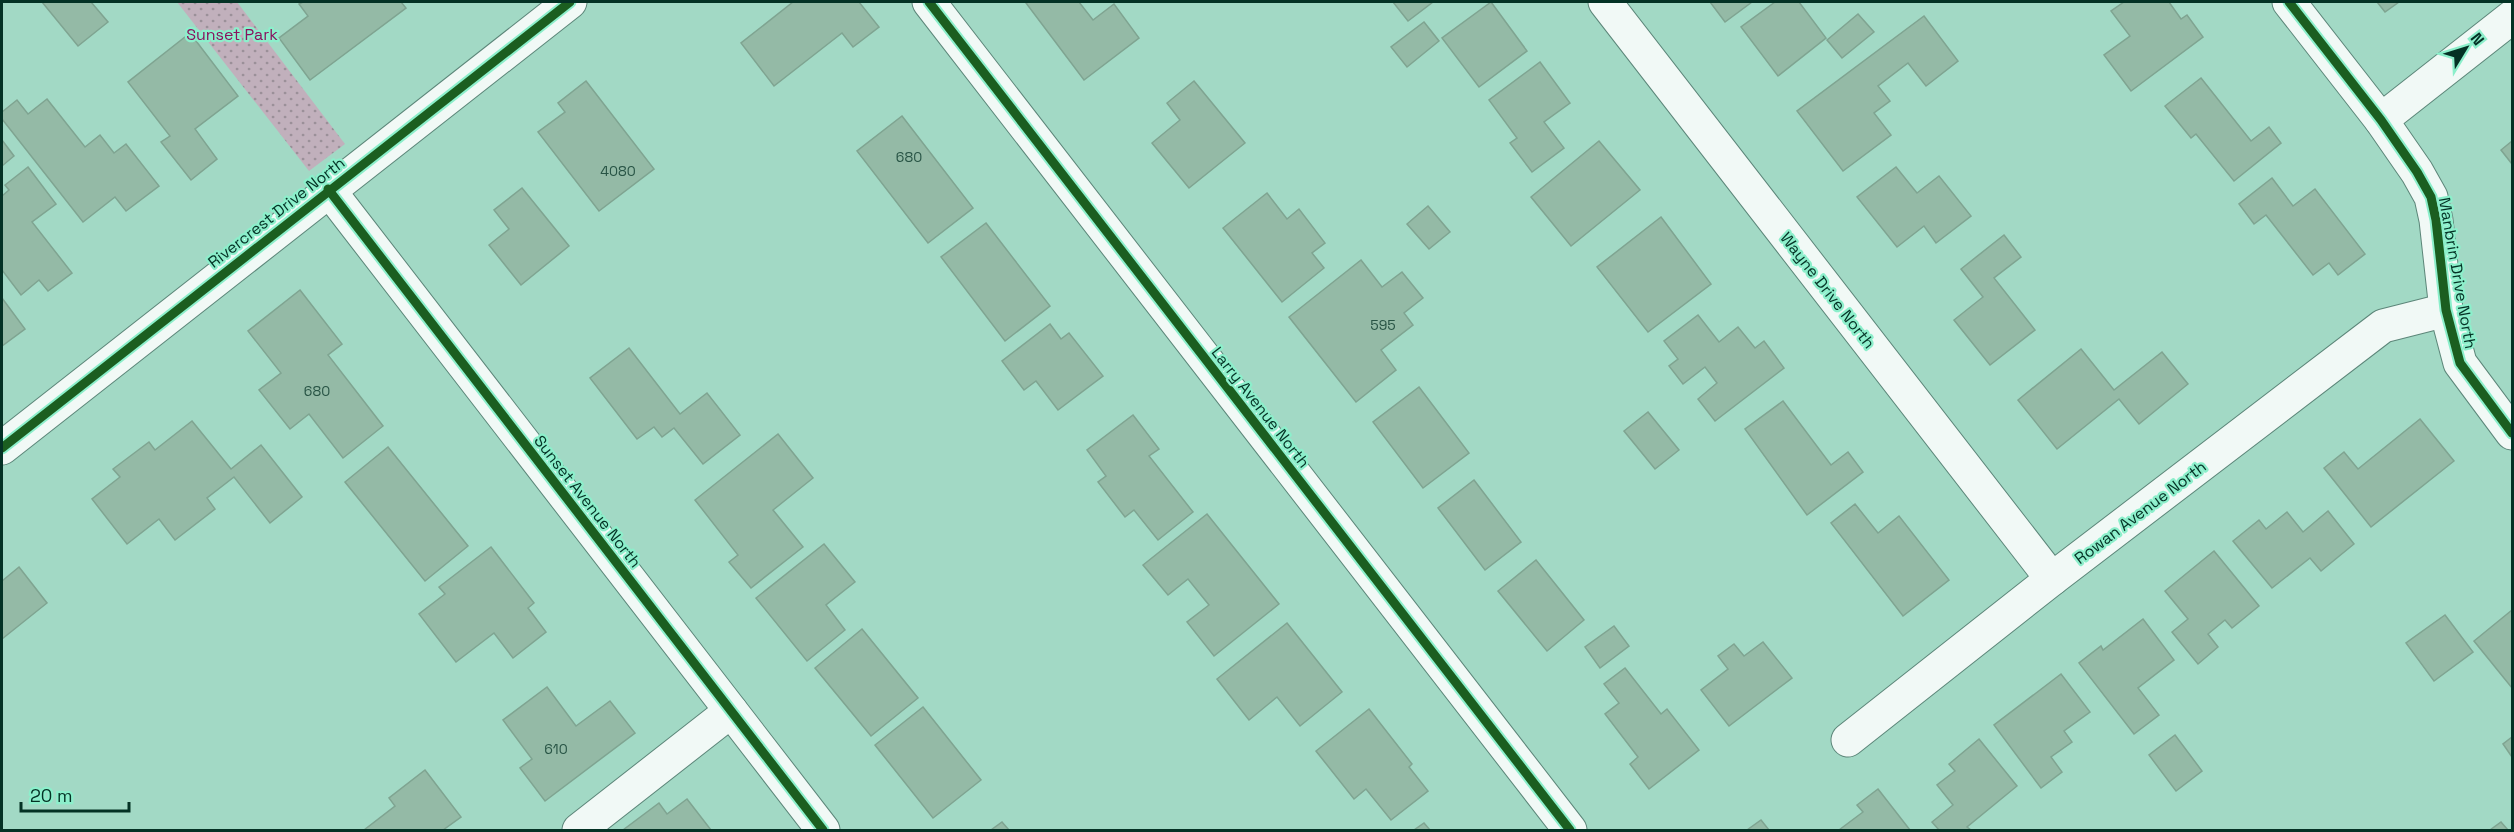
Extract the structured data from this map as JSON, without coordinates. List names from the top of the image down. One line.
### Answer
{"streets":{"street":["Rivercrest Drive North","Manbrin Drive North","Wayne Drive North","Larry Avenue North","Sunset Avenue North","Rowan Avenue North"]},"crossings":[["Rivercrest Drive North","Sunset Avenue North"],["Manbrin Drive North","Rowan Avenue North"],["Wayne Drive North","Rowan Avenue North"]],"parks":["Sunset Park"],"house_numbers":["680","4080","595","680","610"],"scale_bar":"20 m","north":"top right"}
